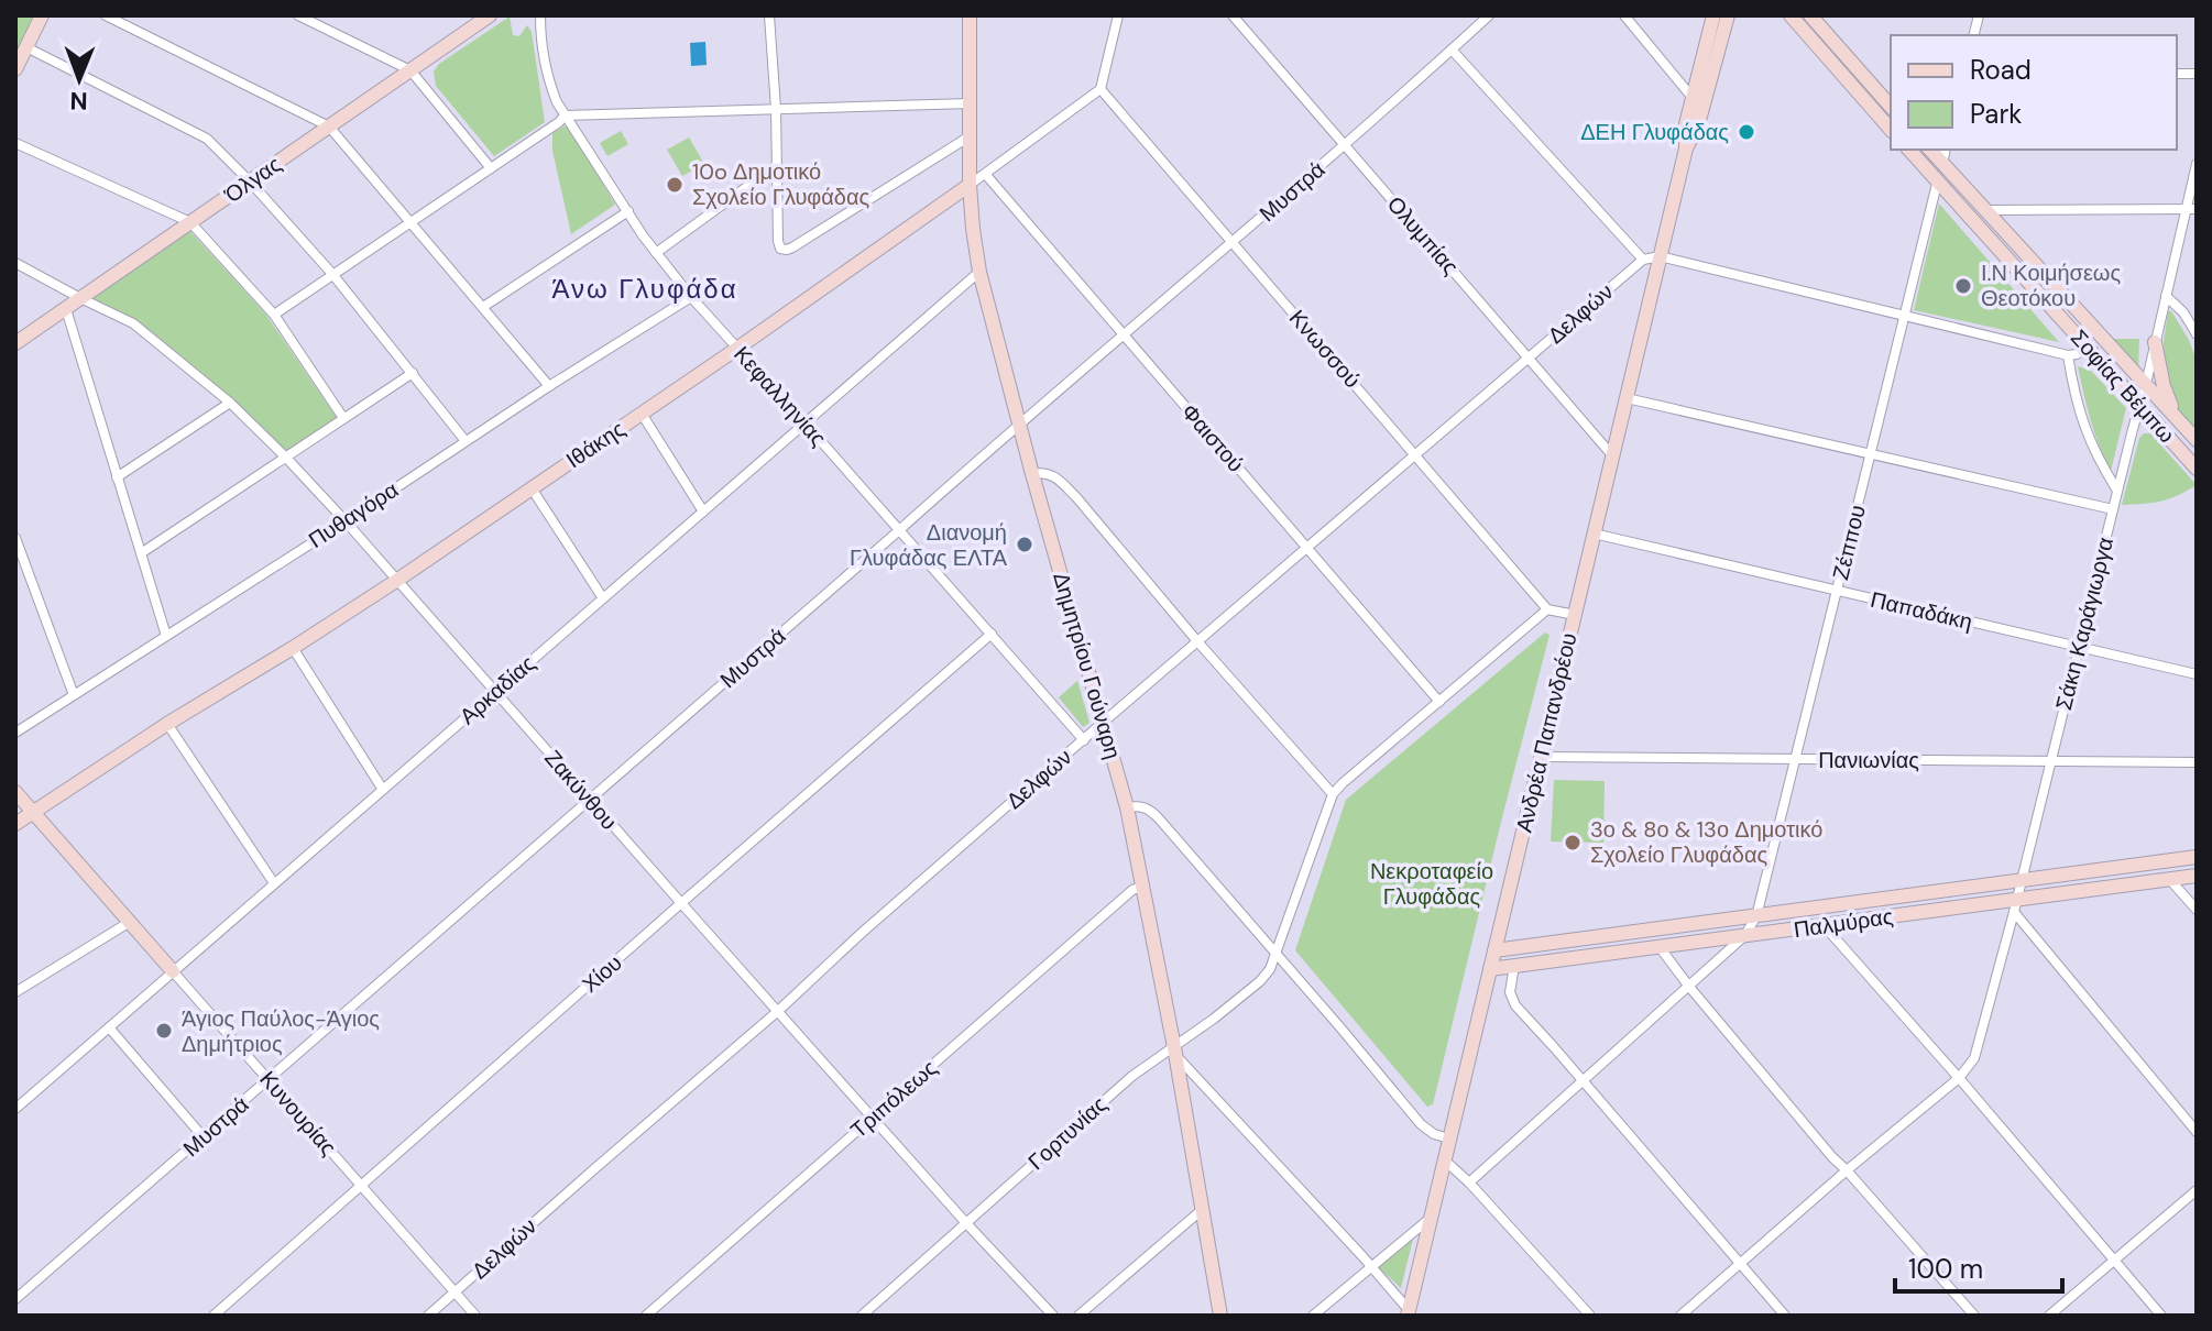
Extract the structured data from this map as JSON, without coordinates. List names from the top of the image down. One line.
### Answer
{"streets":{"main road":["Όλγας","Σοφίας Βέμπω","Ιθάκης","Δημητρίου Γούναρη","Ανδρέα Παπανδρέου","Παλμύρας","Κυνουρίας"],"street":["Μυστρά","Ολυμπίας","Δελφών","Κνωσσού","Κεφαλληνίας","Φαιστού","Πυθαγόρα","Ζέππου","Παπαδάκη","Σάκη Καράγιωργα","Αρκαδίας","Πανιωνίας","Ζακύνθου","Χίου","Τριπόλεως","Γορτυνίας"]},"crossings":[["Όλγας","Ζακύνθου"],["Μυστρά","Ολυμπίας"],["Μυστρά","Κνωσσού"],["Μυστρά","Κεφαλληνίας"],["Μυστρά","Φαιστού"],["Μυστρά","Δημητρίου Γούναρη"],["Μυστρά","Ζακύνθου"],["Μυστρά","Κυνουρίας"],["Ολυμπίας","Δελφών"],["Ολυμπίας","Ανδρέα Παπανδρέου"],["Δελφών","Κνωσσού"],["Δελφών","Κεφαλληνίας"],["Δελφών","Φαιστού"],["Δελφών","Δημητρίου Γούναρη"],["Δελφών","Ανδρέα Παπανδρέου"],["Δελφών","Ζακύνθου"],["Δελφών","Κυνουρίας"],["Κνωσσού","Ιθάκης"],["Σοφίας Βέμπω","Ζέππου"],["Σοφίας Βέμπω","Σάκη Καράγιωργα"],["Κεφαλληνίας","Ιθάκης"],["Κεφαλληνίας","Πυθαγόρα"],["Κεφαλληνίας","Αρκαδίας"],["Κεφαλληνίας","Χίου"],["Φαιστού","Ιθάκης"],["Ιθάκης","Δημητρίου Γούναρη"],["Ιθάκης","Ζακύνθου"],["Ιθάκης","Κυνουρίας"],["Πυθαγόρα","Ζακύνθου"],["Ζέππου","Παπαδάκη"],["Ζέππου","Πανιωνίας"],["Ζέππου","Παλμύρας"],["Παπαδάκη","Σάκη Καράγιωργα"],["Παπαδάκη","Ανδρέα Παπανδρέου"],["Σάκη Καράγιωργα","Πανιωνίας"],["Σάκη Καράγιωργα","Παλμύρας"],["Δημητρίου Γούναρη","Αρκαδίας"],["Δημητρίου Γούναρη","Τριπόλεως"],["Δημητρίου Γούναρη","Γορτυνίας"],["Αρκαδίας","Ζακύνθου"],["Αρκαδίας","Κυνουρίας"],["Ανδρέα Παπανδρέου","Πανιωνίας"],["Ανδρέα Παπανδρέου","Παλμύρας"],["Ζακύνθου","Χίου"],["Ζακύνθου","Τριπόλεως"],["Ζακύνθου","Γορτυνίας"],["Χίου","Κυνουρίας"]],"districts":["Άνω Γλυφάδα"],"parks":["Νεκροταφείο Γλυφάδας"],"places":["ΔΕΗ Γλυφάδας","10o Δημοτικό Σχολείο Γλυφάδας","Ι.Ν Κοιμήσεως Θεοτόκου","Διανομή Γλυφάδας ΕΛΤΑ","3ο & 8ο & 13ο Δημοτικό Σχολείο Γλυφάδας","Άγιος Παύλος-Άγιος Δημήτριος"],"legend":["Road","Park"],"scale_bar":"100 m","north":"bottom"}
